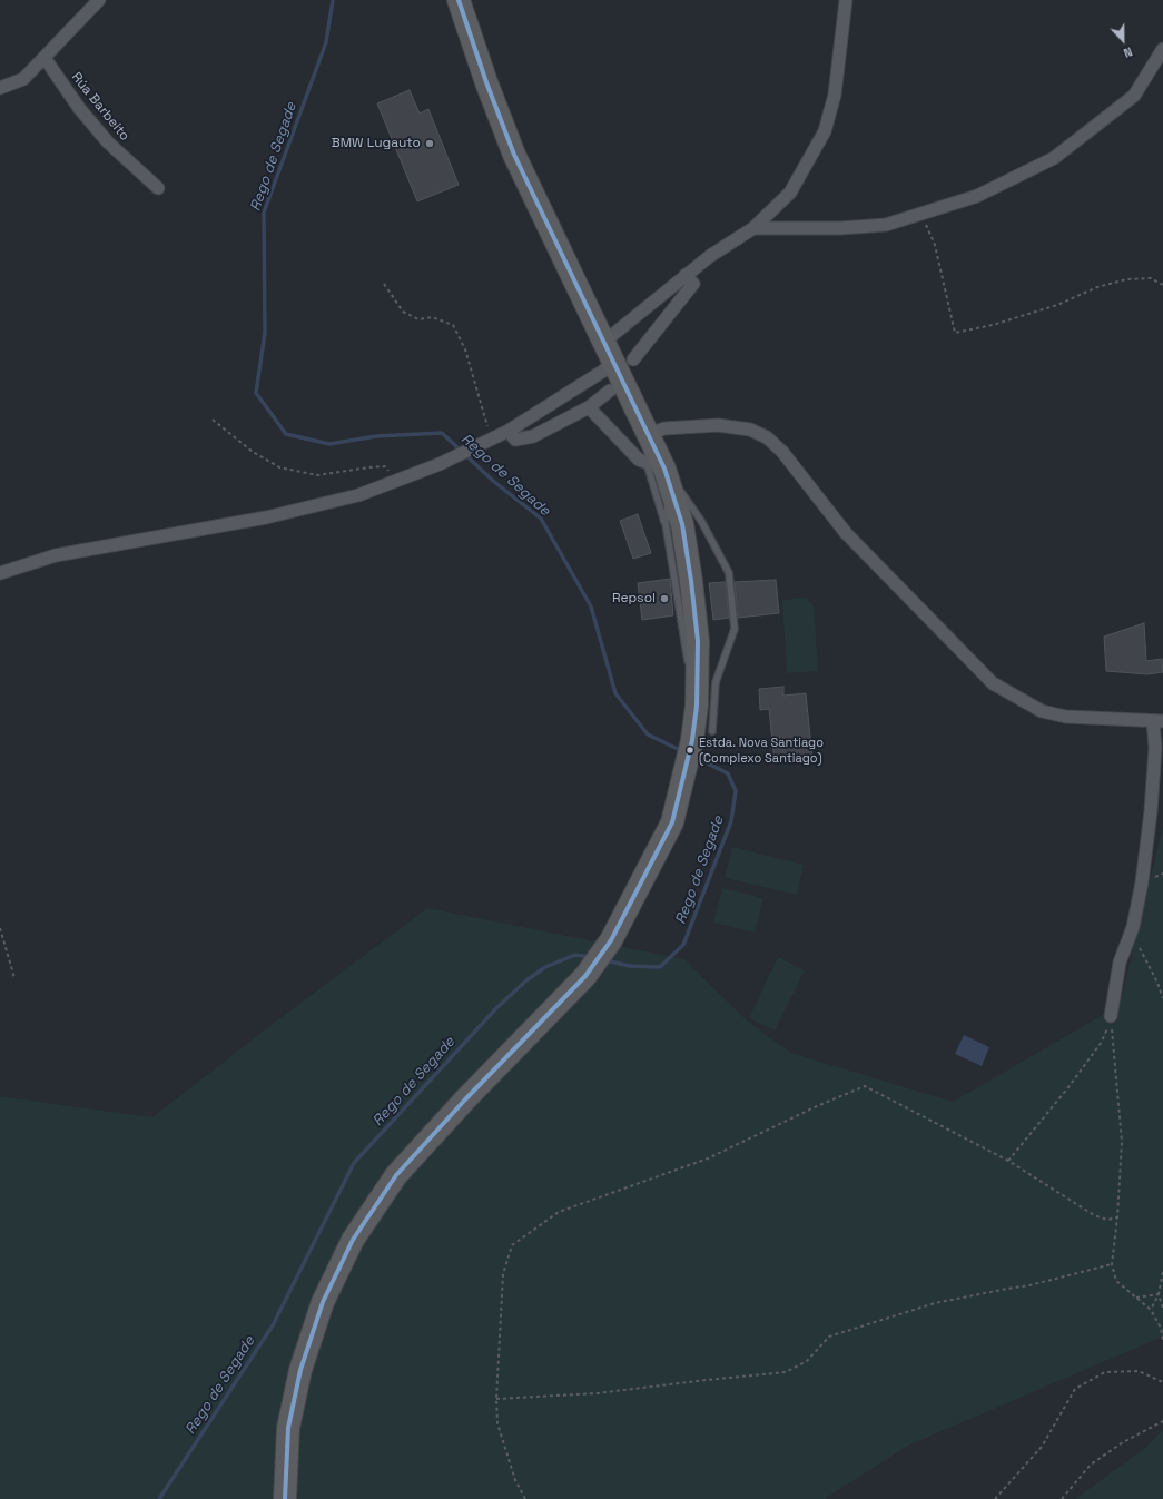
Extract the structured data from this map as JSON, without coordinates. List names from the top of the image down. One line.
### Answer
{"streets":{"street":["Rúa Barbeito"]},"water":["Rego de Segade"],"places":["BMW Lugauto","Repsol","Estda. Nova Santiago (Complexo Santiago)"],"north":"bottom"}
